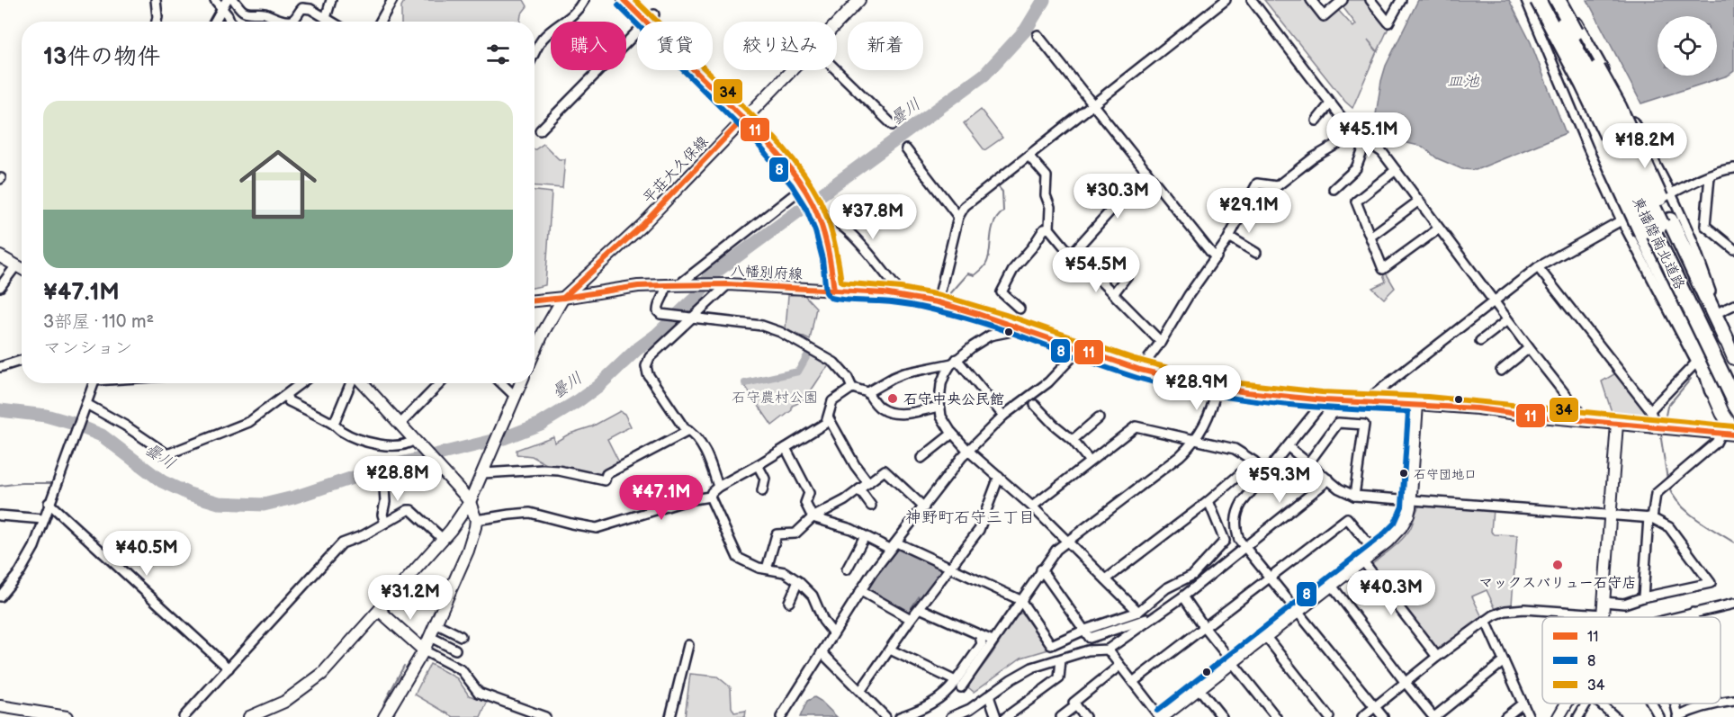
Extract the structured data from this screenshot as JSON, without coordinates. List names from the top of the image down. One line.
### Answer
{"streets":{"highway":["東播磨南北道路"],"main road":["平荘大久保線","八幡別府線"]},"crossings":[["平荘大久保線","八幡別府線"]],"districts":["神野町石守三丁目"],"water":["皿池","曇川"],"parks":["石守農村公園"],"places":["石守中央公民館","石守団地口","マックスバリュー石守店"],"lines":["transit line 11","transit line 34","transit line 8"],"legend":["11","8","34"],"page":{"chip":["購入","賃貸","絞り込み","新着"],"heading":"13件の物件","list":[{"name":"¥47.1M","note":"3部屋 · 110 m² · マンション"}],"price":["¥45.1M","¥18.2M","¥30.3M","¥29.1M","¥37.8M","¥54.5M","¥28.9M","¥28.8M","¥59.3M","¥47.1M","¥40.5M","¥40.3M","¥31.2M"]}}
